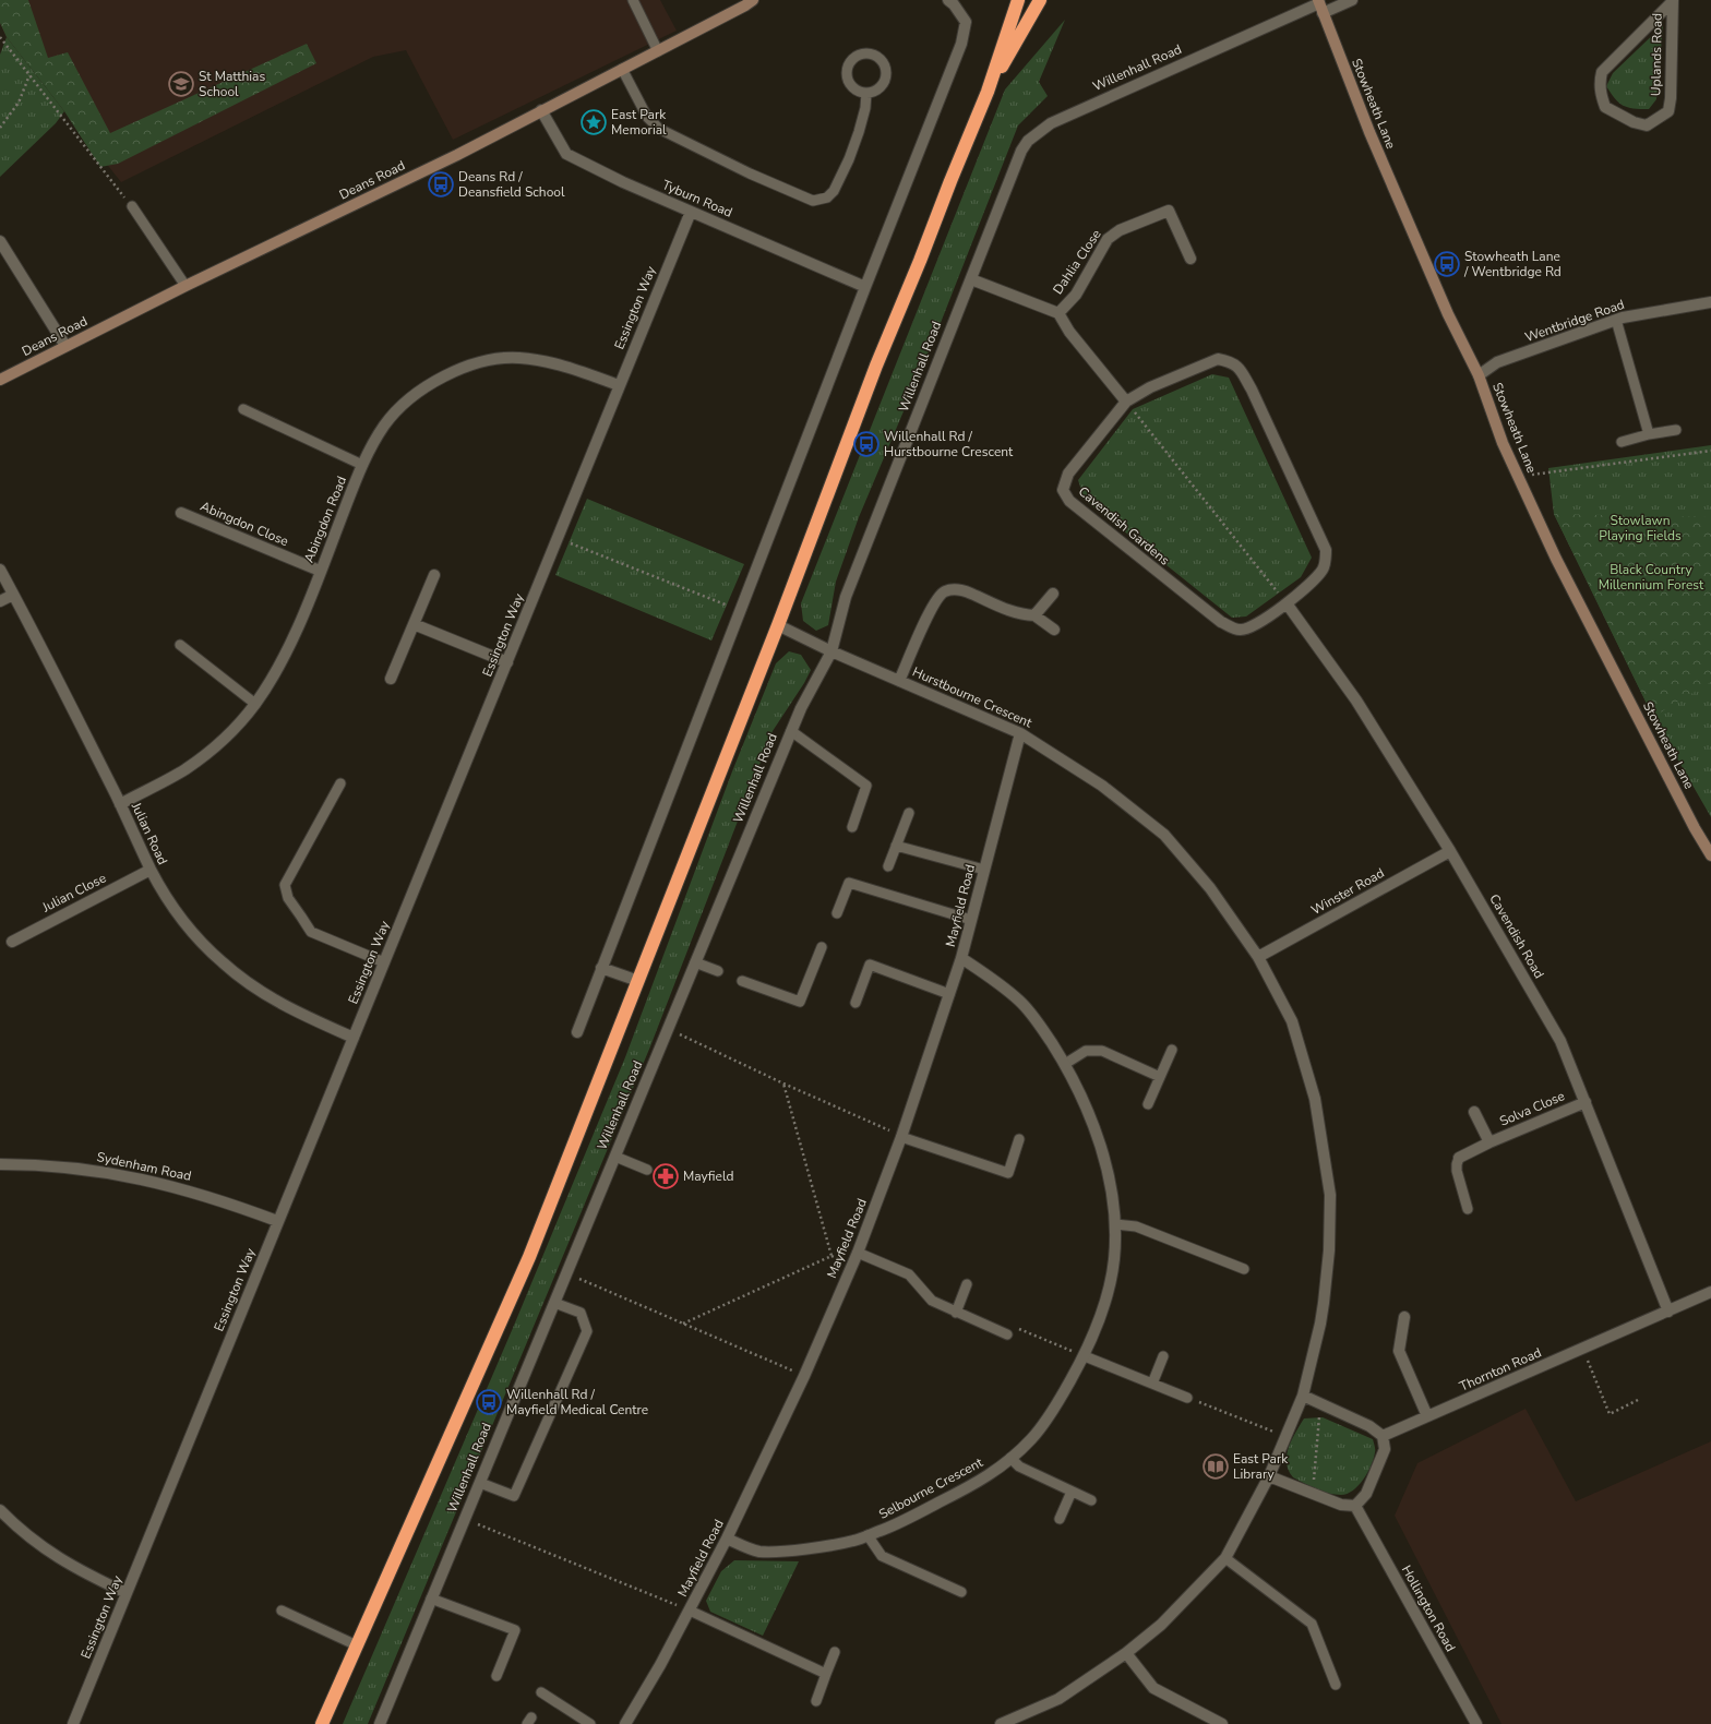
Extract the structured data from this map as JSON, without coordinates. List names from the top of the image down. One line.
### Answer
{"streets":{"street":["Uplands Road","Willenhall Road","Stowheath Lane","Deans Road","Tyburn Road","Dahlia Close","Essington Way","Wentbridge Road","Abingdon Road","Abingdon Close","Cavendish Gardens","Hurstbourne Crescent","Julian Road","Winster Road","Julian Close","Mayfield Road","Cavendish Road","Solva Close","Sydenham Road","Thornton Road","Selbourne Crescent","Hollington Road"]},"crossings":[["Willenhall Road","Stowheath Lane"],["Willenhall Road","Dahlia Close"],["Willenhall Road","Hurstbourne Crescent"],["Stowheath Lane","Wentbridge Road"],["Deans Road","Tyburn Road"],["Tyburn Road","Essington Way"],["Dahlia Close","Cavendish Gardens"],["Essington Way","Abingdon Road"],["Essington Way","Julian Road"],["Essington Way","Sydenham Road"],["Abingdon Road","Abingdon Close"],["Abingdon Road","Julian Road"],["Cavendish Gardens","Cavendish Road"],["Hurstbourne Crescent","Winster Road"],["Hurstbourne Crescent","Mayfield Road"],["Julian Road","Julian Close"],["Winster Road","Cavendish Road"],["Mayfield Road","Selbourne Crescent"],["Cavendish Road","Solva Close"],["Cavendish Road","Thornton Road"]],"parks":["Stowlawn Playing Fields","Black Country Millennium Forest"],"places":{"school or university":["St Matthias School"],"place":["East Park Memorial"],"bus stop":["Deans Rd / Deansfield School","Stowheath Lane / Wentbridge Rd","Willenhall Rd / Hurstbourne Crescent","Willenhall Rd / Mayfield Medical Centre"],"pharmacy":["Mayfield"],"library":["East Park Library"]}}
